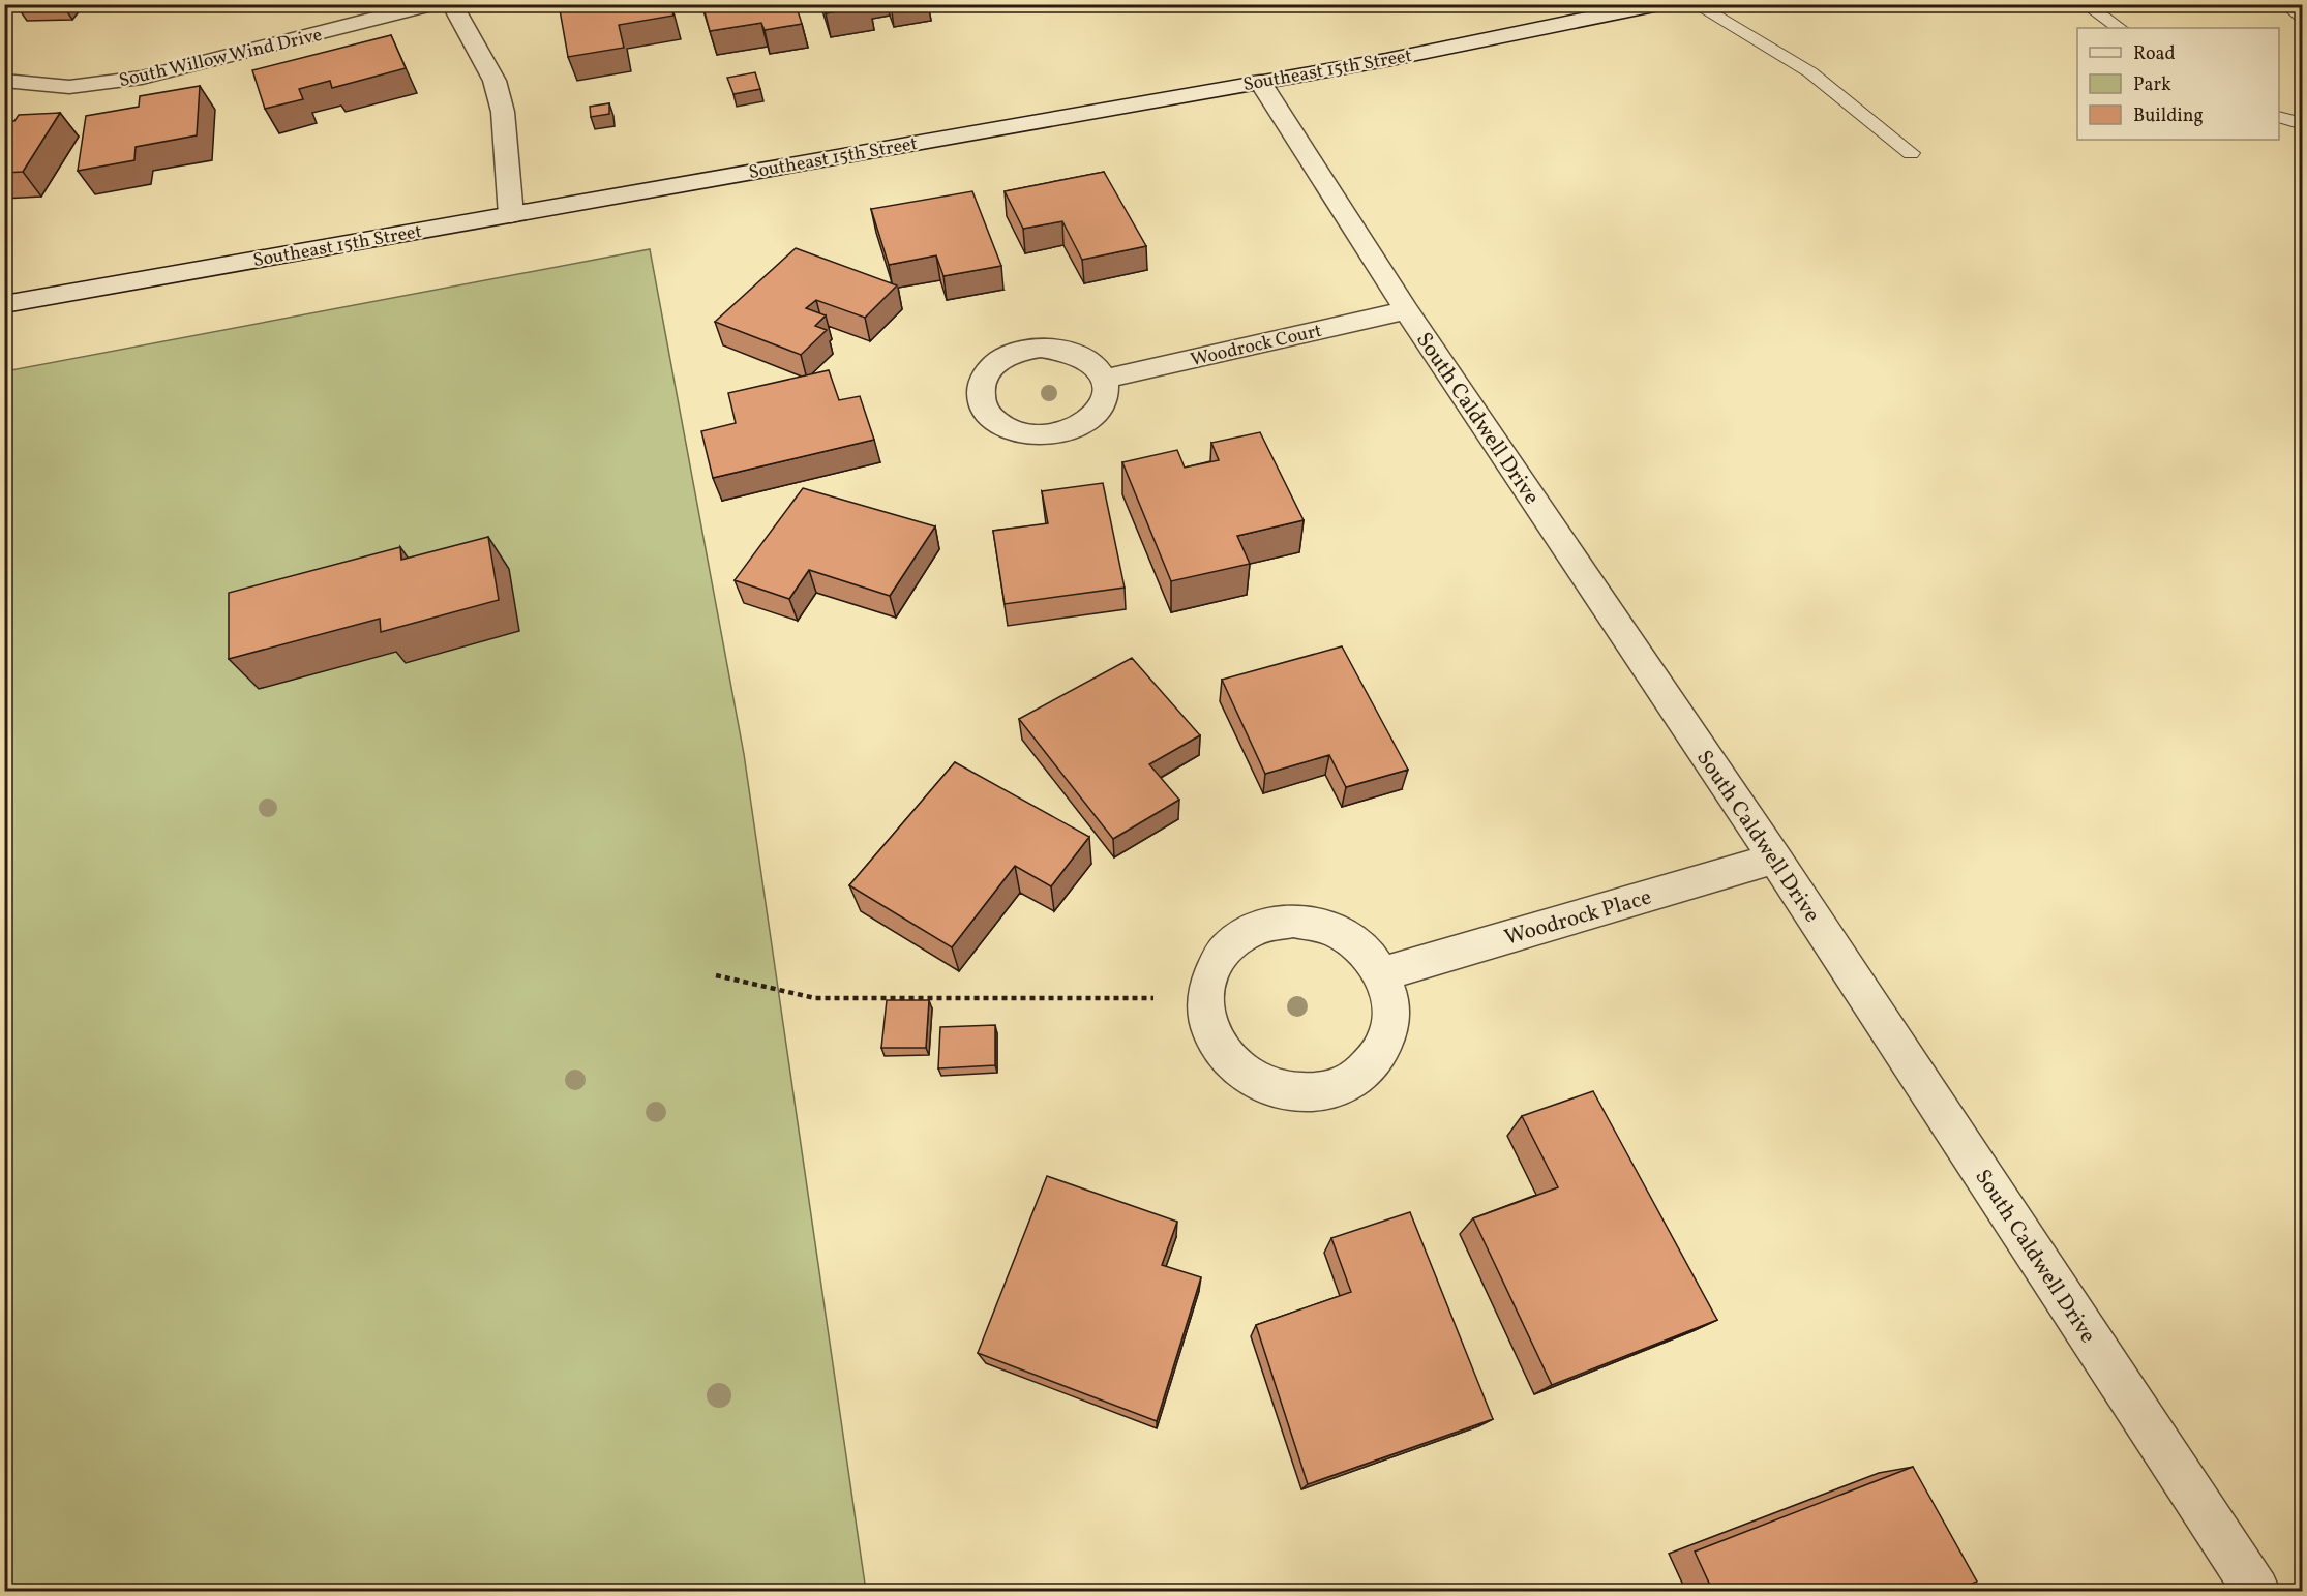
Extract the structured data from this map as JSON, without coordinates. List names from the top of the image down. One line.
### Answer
{"streets":{"street":["South Willow Wind Drive","Southeast 15th Street","Woodrock Court","South Caldwell Drive","Woodrock Place"]},"crossings":[["Southeast 15th Street","South Caldwell Drive"],["Woodrock Court","South Caldwell Drive"],["South Caldwell Drive","Woodrock Place"]],"legend":["Road","Park","Building"]}
